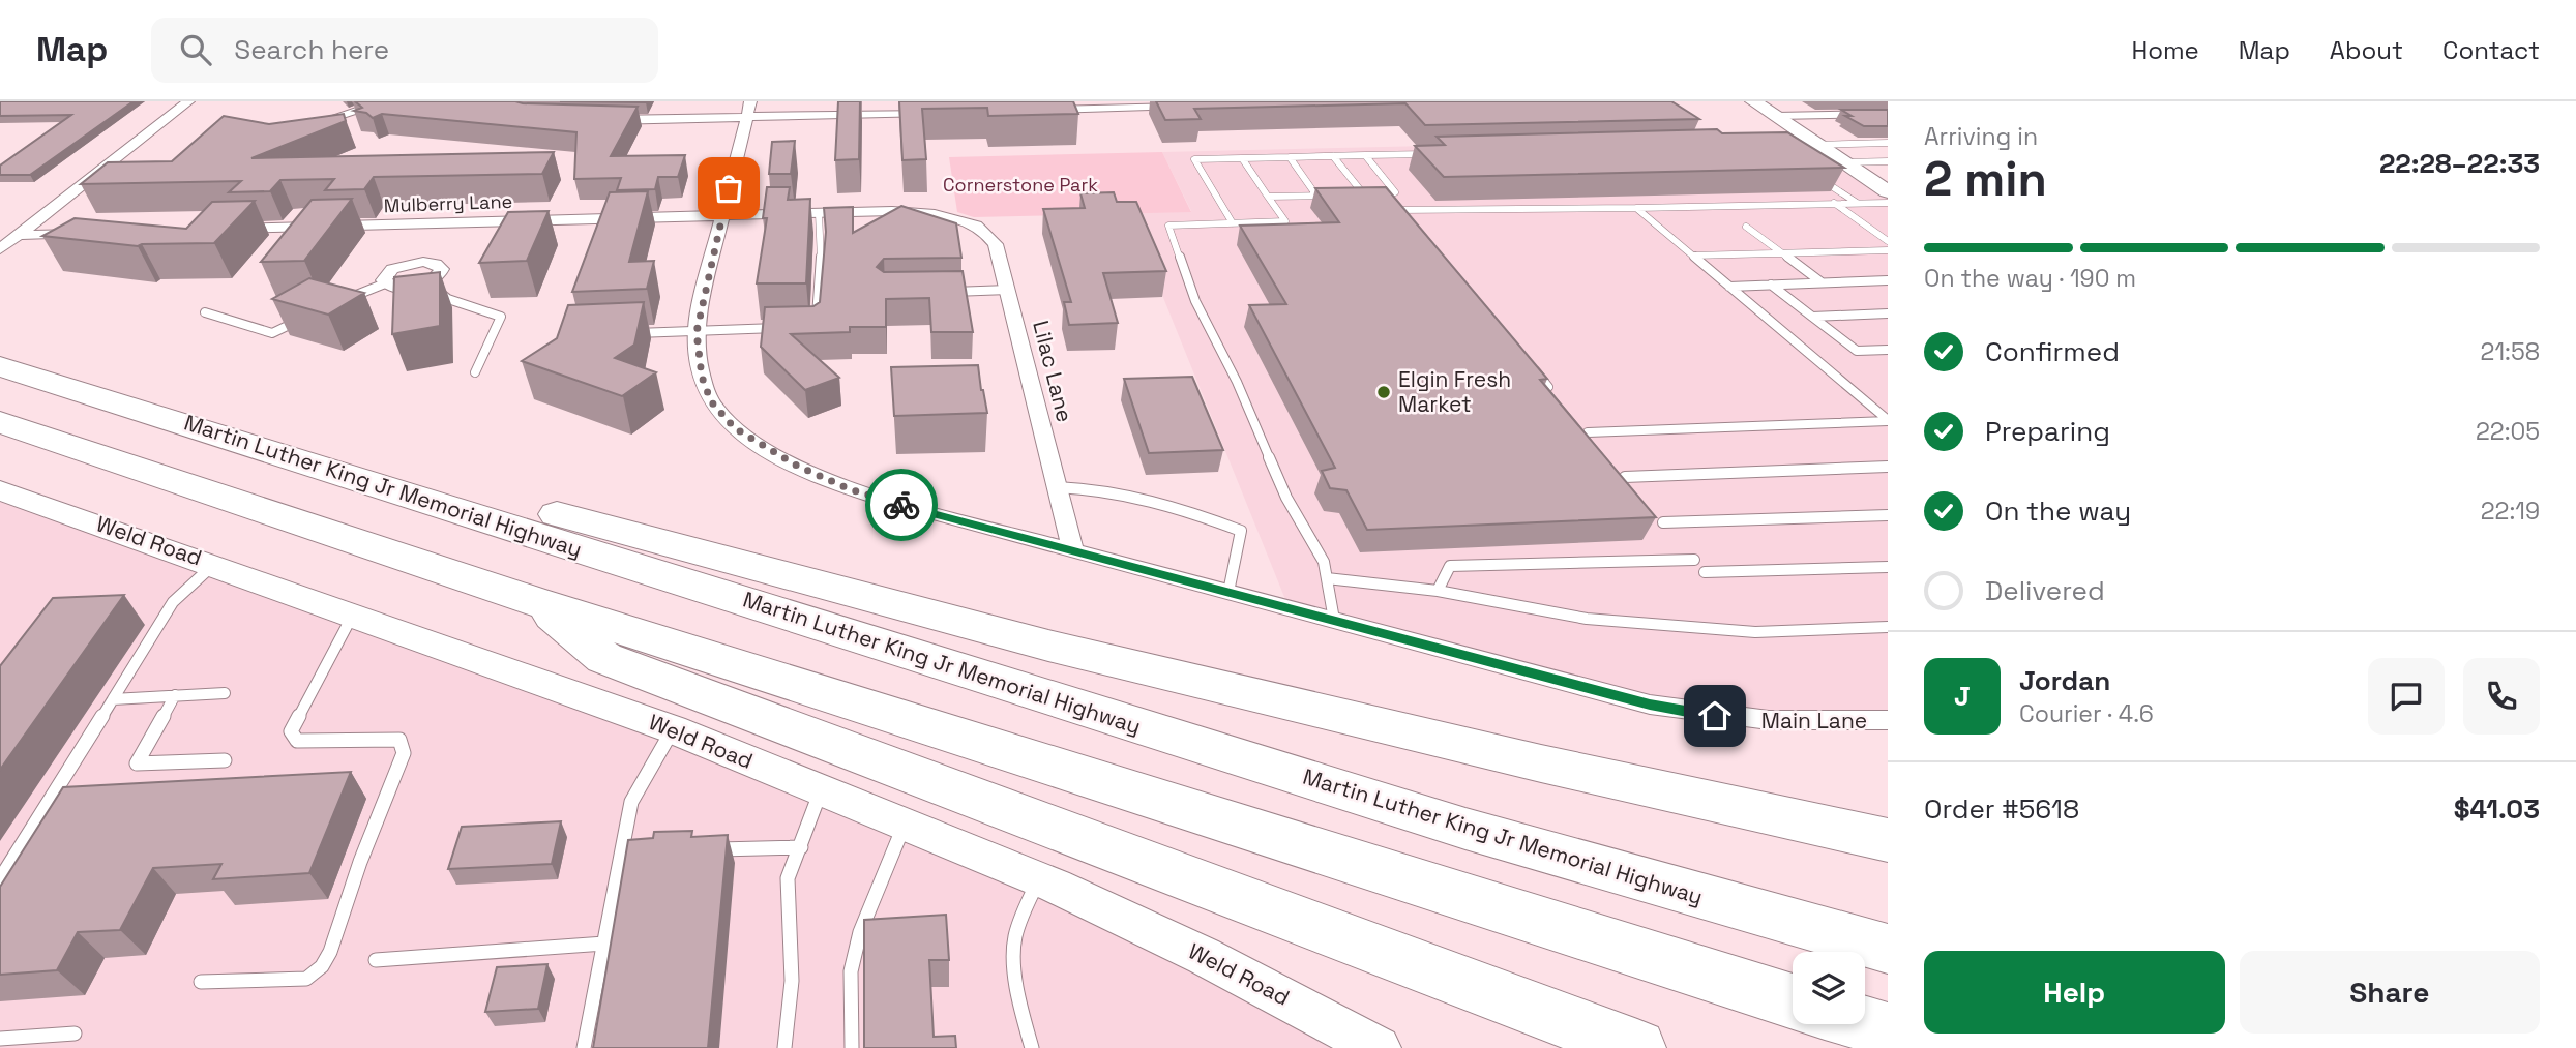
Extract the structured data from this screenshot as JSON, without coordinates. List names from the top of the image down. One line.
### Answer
{"streets":{"highway":["Martin Luther King Jr Memorial Highway"],"street":["Mulberry Lane","Lilac Lane","Weld Road","Main Lane"]},"crossings":[["Mulberry Lane","Lilac Lane"],["Lilac Lane","Main Lane"]],"parks":["Cornerstone Park"],"places":["Elgin Fresh Market"],"page":{"header":"Map","search":"Search here","nav":["Home","Map","About","Contact"],"heading":["2 min","Arriving in","22:28–22:33"],"panel":["Jordan","Courier · 4.6","Order #5618","$41.03"],"bar":"On the way · 190 m","list":[["Confirmed","21:58"],["Preparing","22:05"],["On the way","22:19"],"Delivered"],"round":"J","buttons":["Help","Share"]}}
